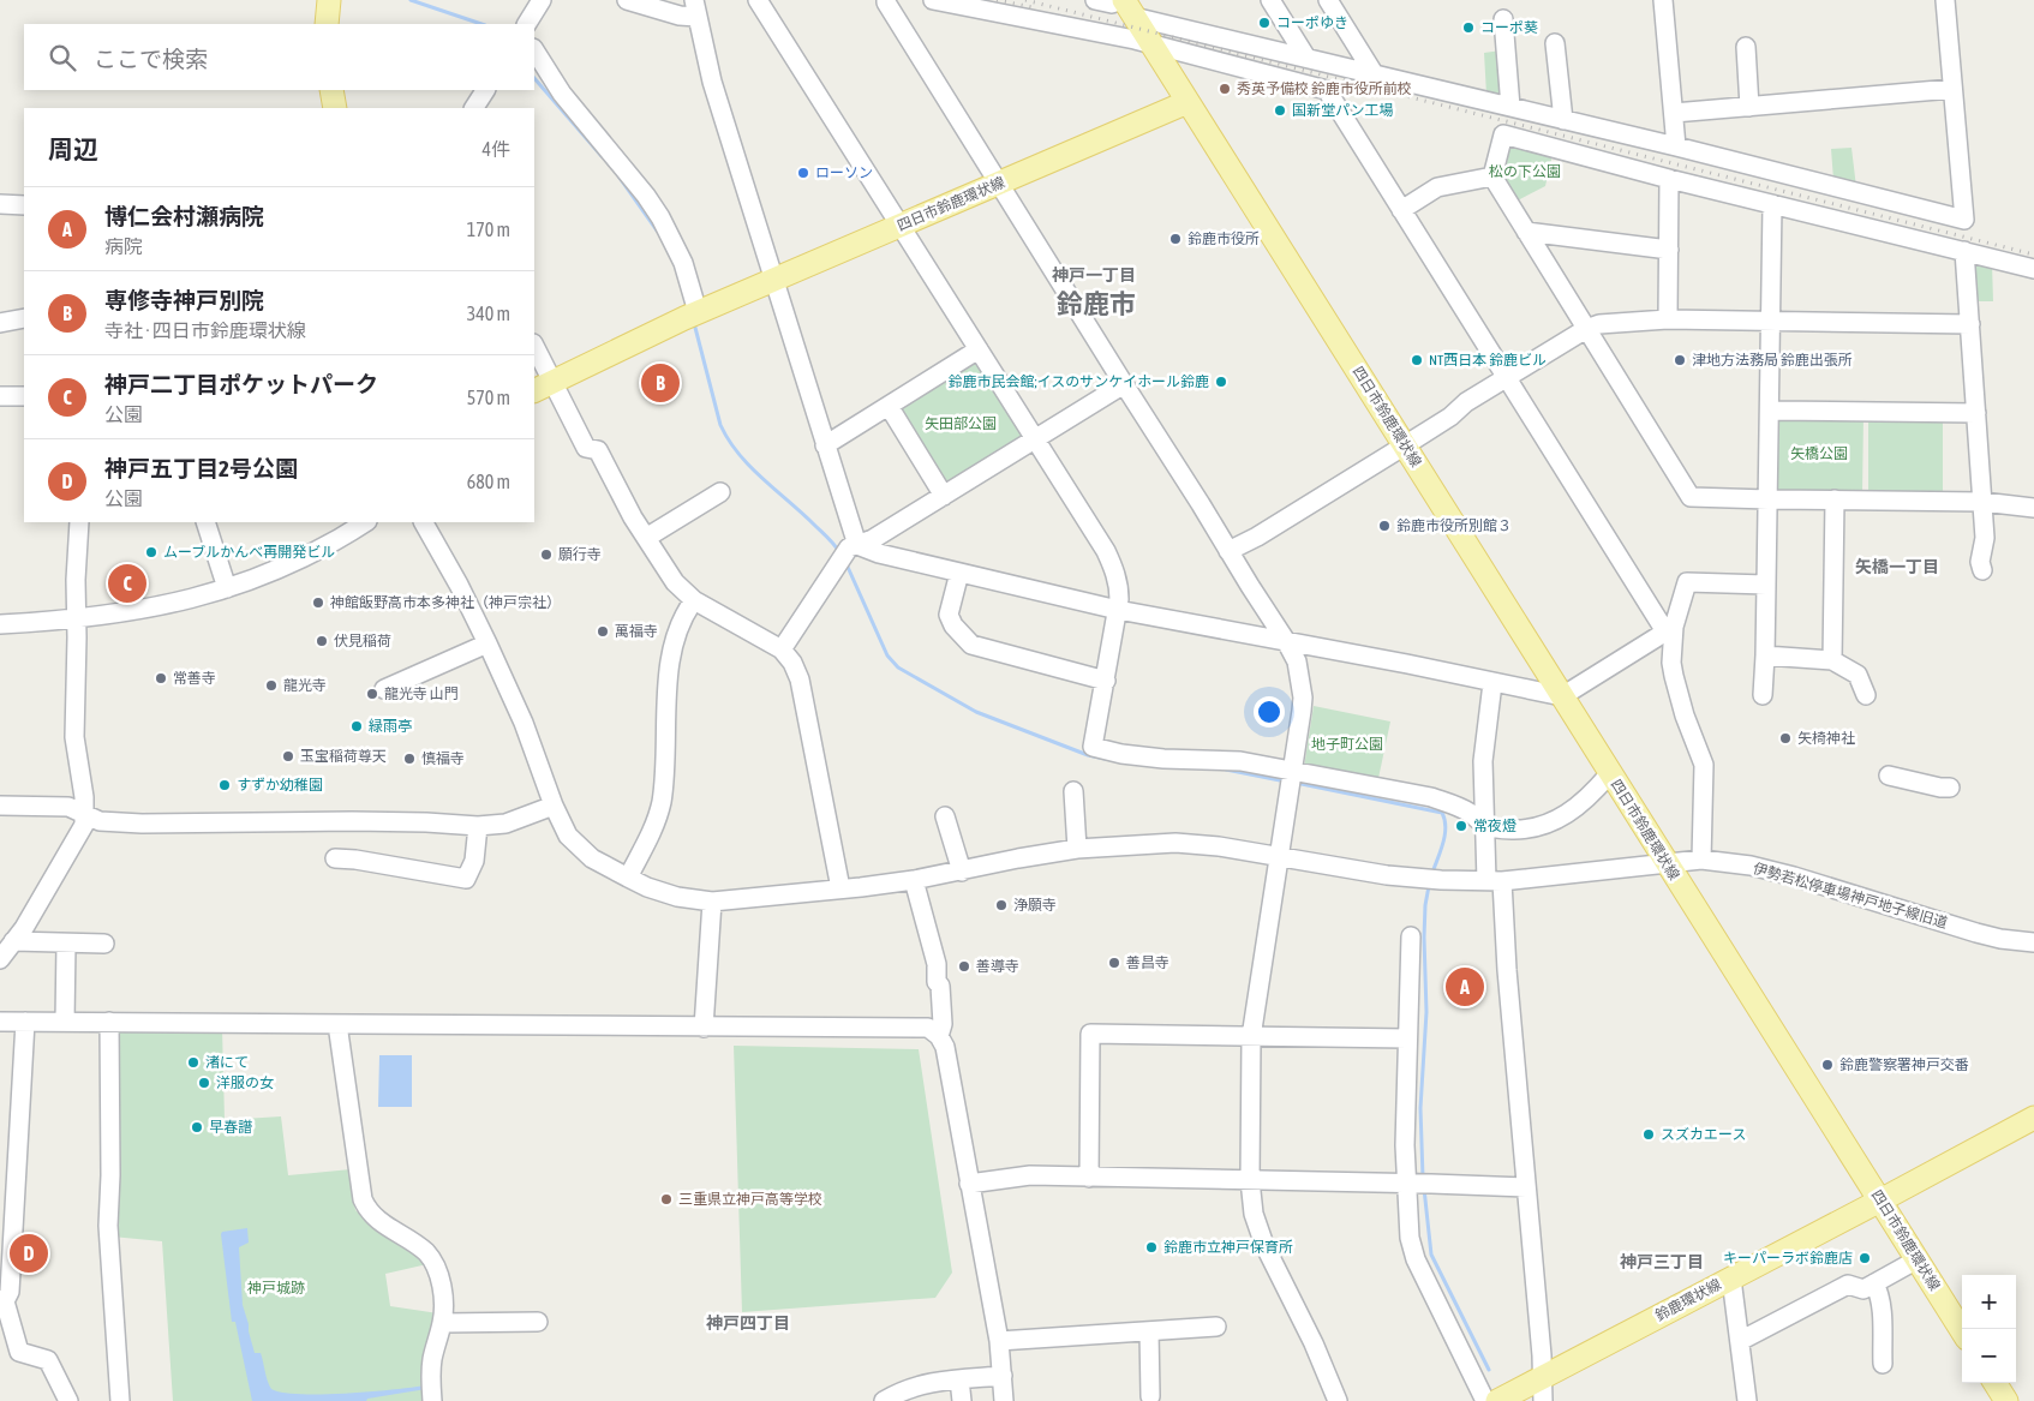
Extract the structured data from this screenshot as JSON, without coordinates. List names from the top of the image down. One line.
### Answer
{"streets":{"main road":["四日市鈴鹿環状線","鈴鹿環状線"],"street":["伊勢若松停車場神戸地子線旧道"]},"crossings":[["四日市鈴鹿環状線","伊勢若松停車場神戸地子線旧道"],["四日市鈴鹿環状線","鈴鹿環状線"]],"districts":["神戸一丁目","鈴鹿市","矢橋一丁目","神戸三丁目","神戸四丁目"],"parks":["松の下公園","矢田部公園","矢橋公園","地子町公園","神戸城跡"],"places":["コーポゆき","コーポ葵","秀英予備校 鈴鹿市役所前校","国新堂パン工場","ローソン","鈴鹿市役所","NT西日本 鈴鹿ビル","津地方法務局 鈴鹿出張所","鈴鹿市民会館;イスのサンケイホール鈴鹿","鈴鹿市役所別館３","ムーブルかんべ再開発ビル","願行寺","神館飯野高市本多神社（神戸宗社）","萬福寺","伏見稲荷","常善寺","龍光寺","龍光寺 山門","緑雨亭","矢椅神社","玉宝稲荷尊天","慎福寺","すずか幼稚園","常夜燈","浄願寺","善昌寺","善導寺","渚にて","鈴鹿警察署神戸交番","洋服の女","早春譜","スズカエース","三重県立神戸高等学校","鈴鹿市立神戸保育所","キーパーラボ鈴鹿店"],"page":{"search":"ここで検索","heading":["周辺","4件"],"list":[{"mark":"A","name":"博仁会村瀬病院","note":"病院","value":"170 m"},{"mark":"B","name":"専修寺神戸別院","note":"寺社 · 四日市鈴鹿環状線","value":"340 m"},{"mark":"C","name":"神戸二丁目ポケットパーク","note":"公園","value":"570 m"},{"mark":"D","name":"神戸五丁目2号公園","note":"公園","value":"680 m"}],"pins":["B","C","A","D"],"map_buttons":["+","−"]}}
